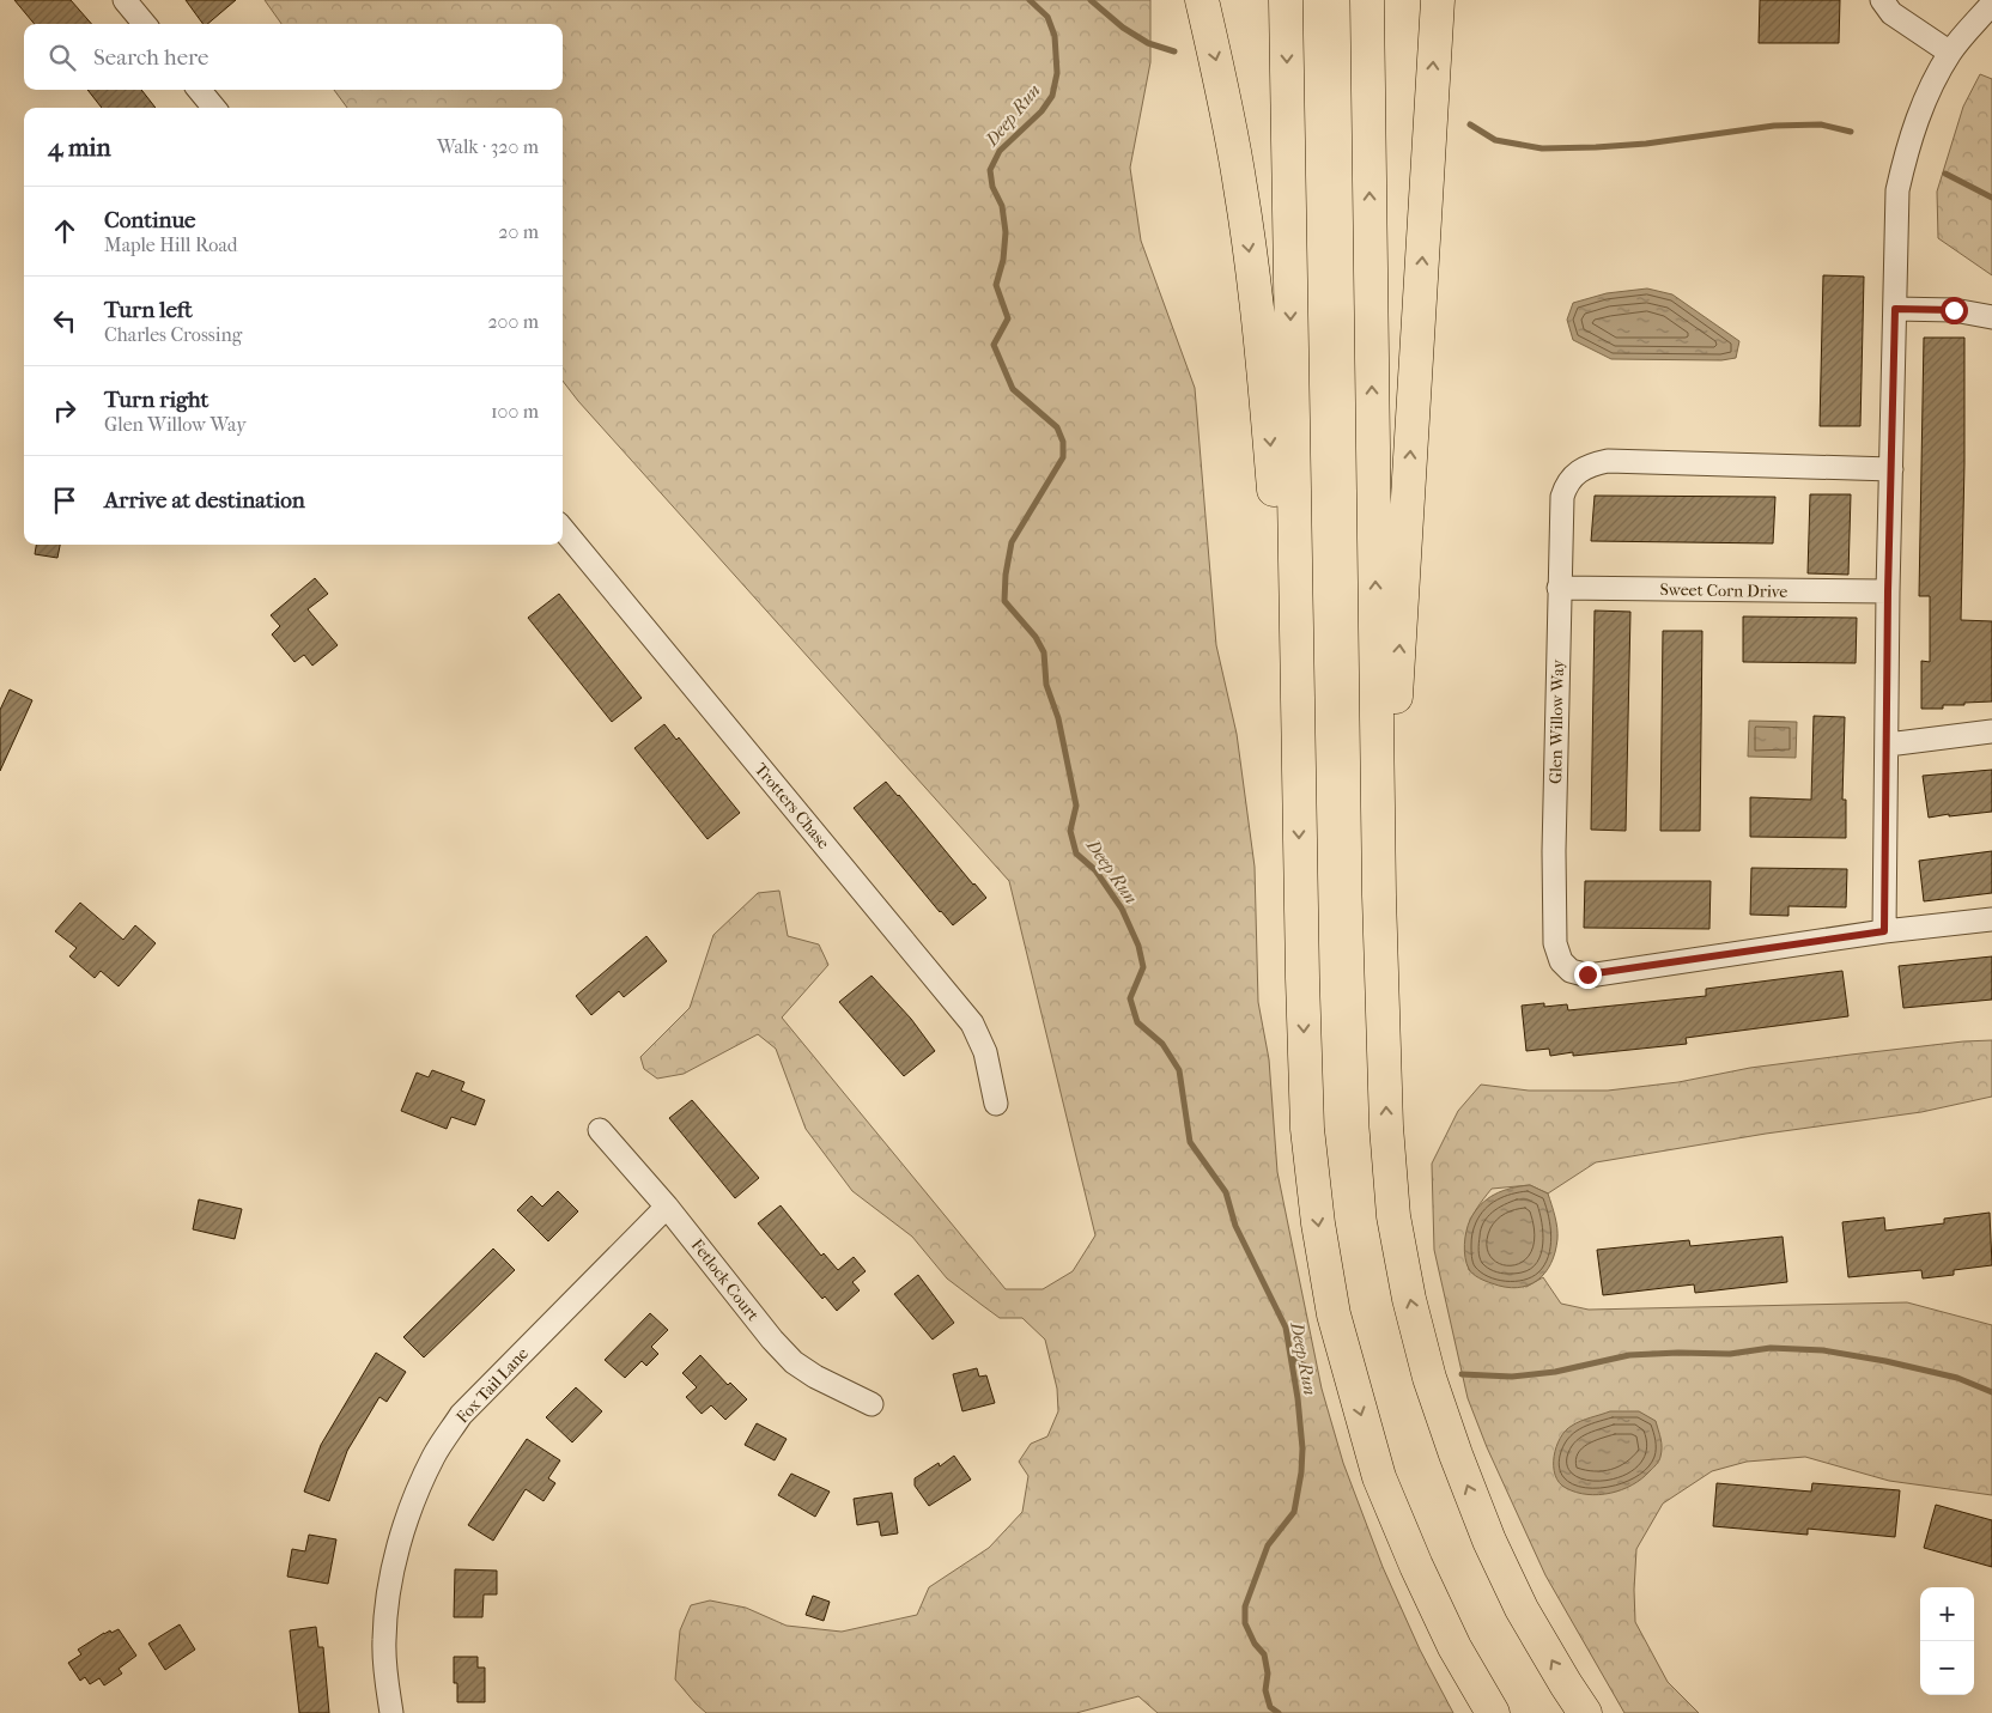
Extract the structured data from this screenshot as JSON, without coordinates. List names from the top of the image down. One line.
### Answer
{"streets":{"street":["Sweet Corn Drive","Glen Willow Way","Trotters Chase","Fetlock Court","Fox Tail Lane"]},"crossings":[["Sweet Corn Drive","Glen Willow Way"],["Fetlock Court","Fox Tail Lane"]],"water":["Deep Run"],"page":{"search":"Search here","heading":["4 min","Walk · 320 m"],"list":[["Continue","Maple Hill Road","20 m"],["Turn left","Charles Crossing","200 m"],["Turn right","Glen Willow Way","100 m"],"Arrive at destination"],"map_buttons":["+","−"]}}
